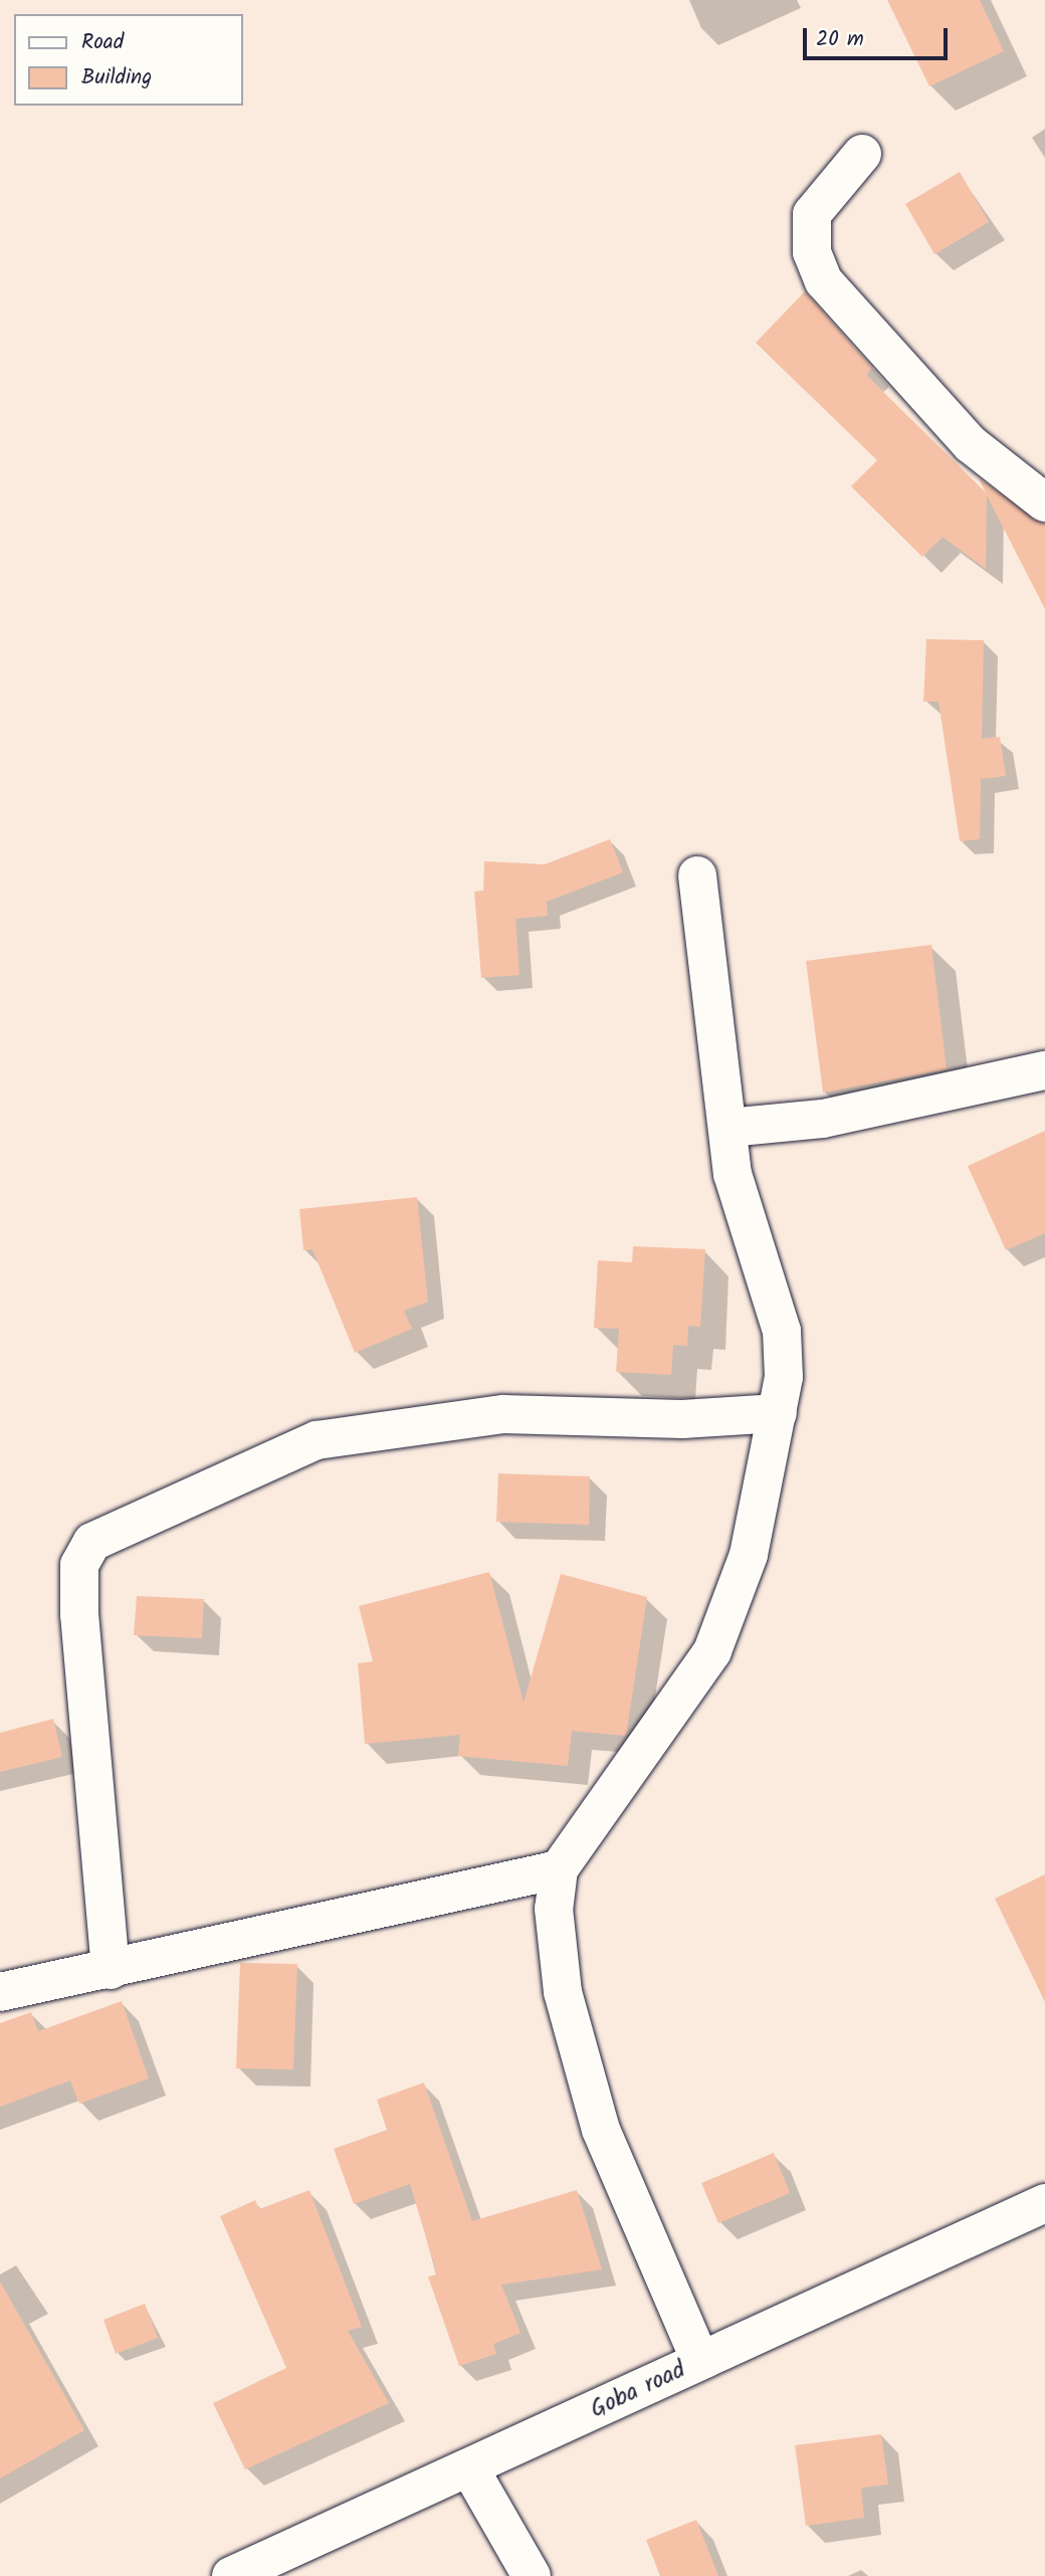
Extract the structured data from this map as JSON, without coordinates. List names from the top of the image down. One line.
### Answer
{"streets":{"street":["Goba road"]},"legend":["Road","Building"],"scale_bar":"20 m"}
